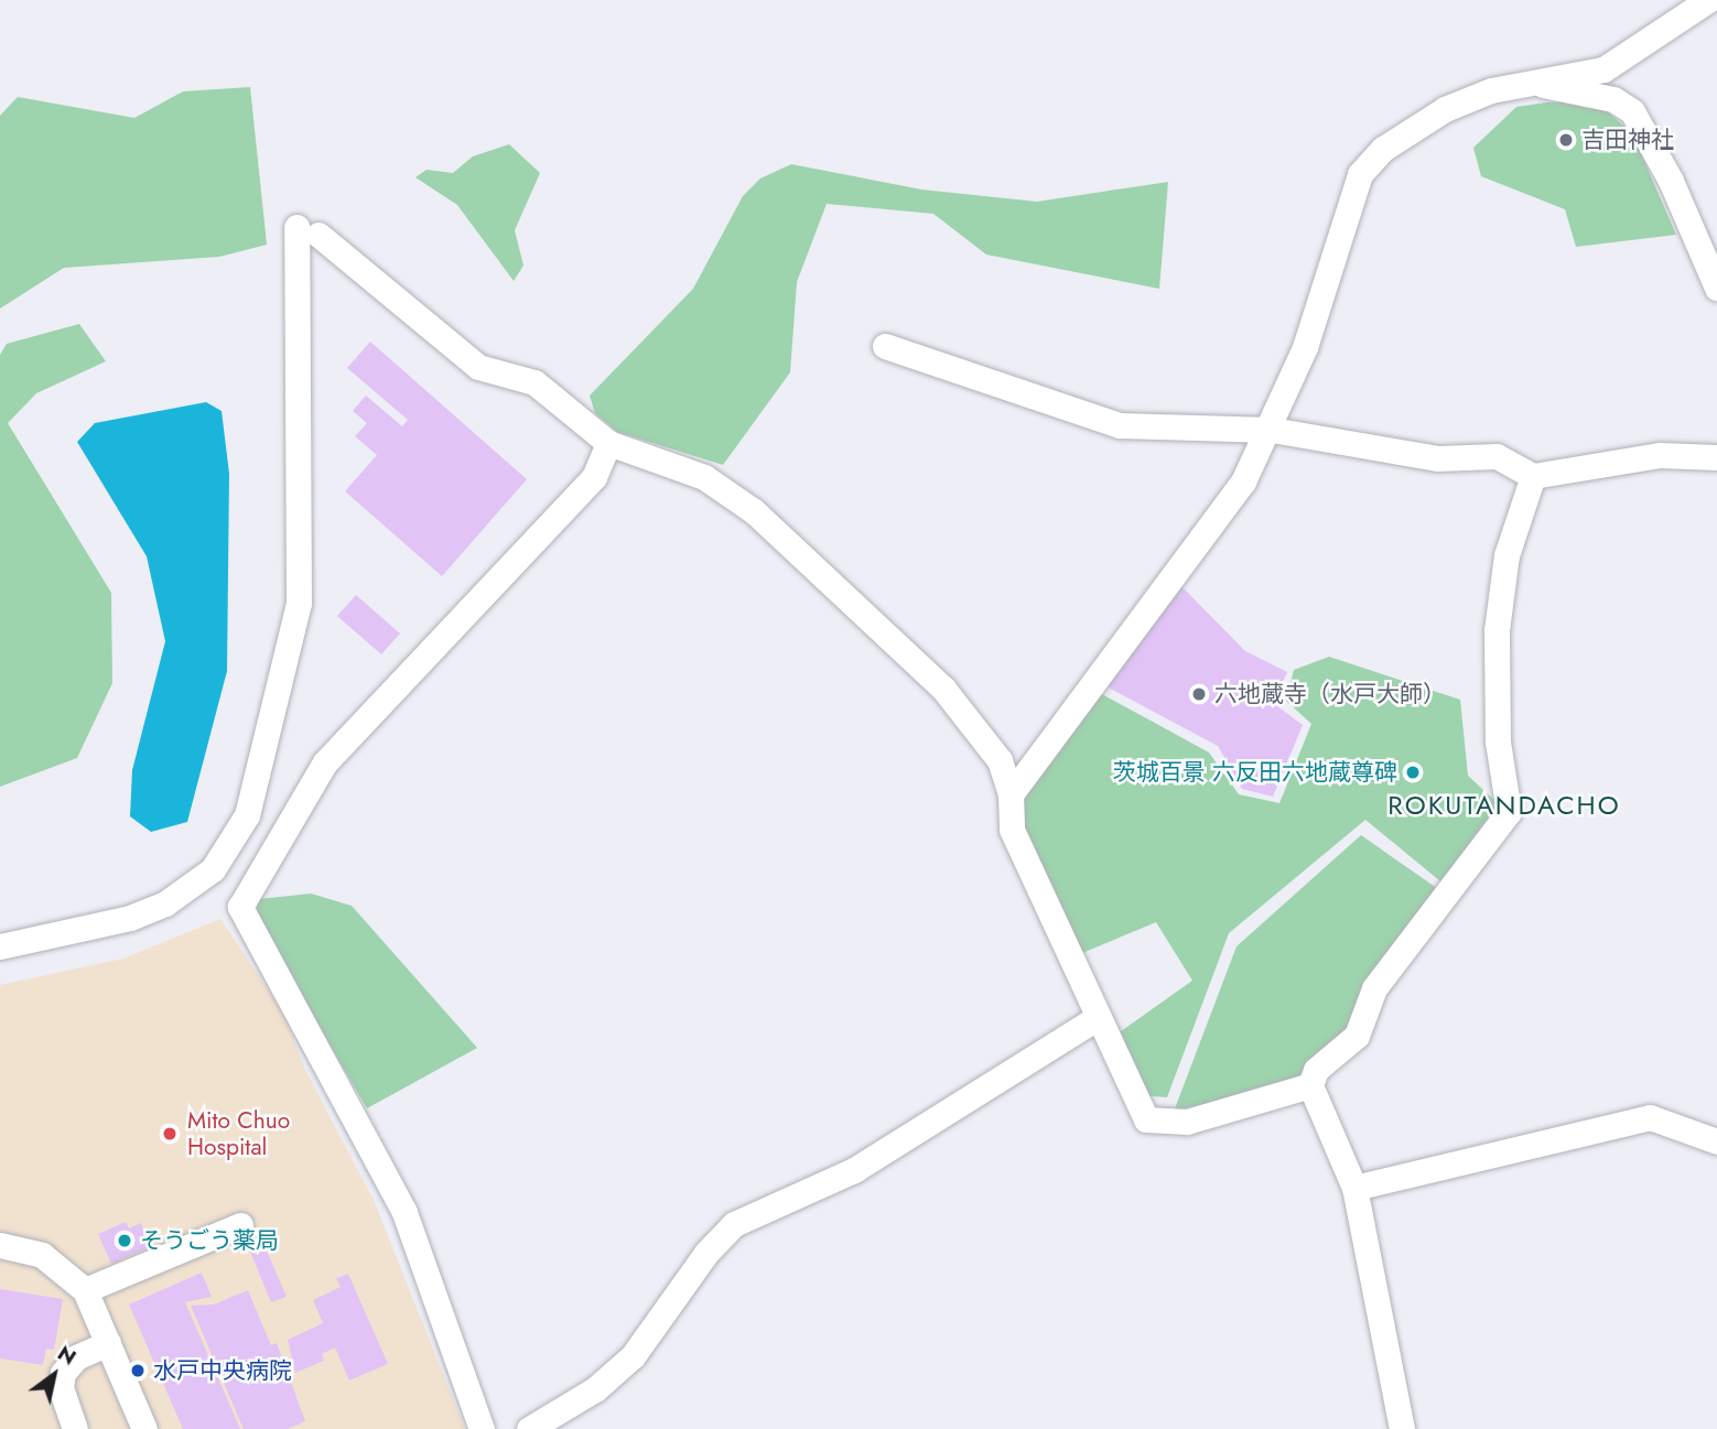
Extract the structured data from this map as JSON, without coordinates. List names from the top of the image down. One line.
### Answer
{"districts":["ROKUTANDACHO"],"places":["吉田神社","六地蔵寺（水戸大師）","茨城百景 六反田六地蔵尊碑","Mito Chuo Hospital","そうごう薬局","水戸中央病院"],"north":"top right"}
